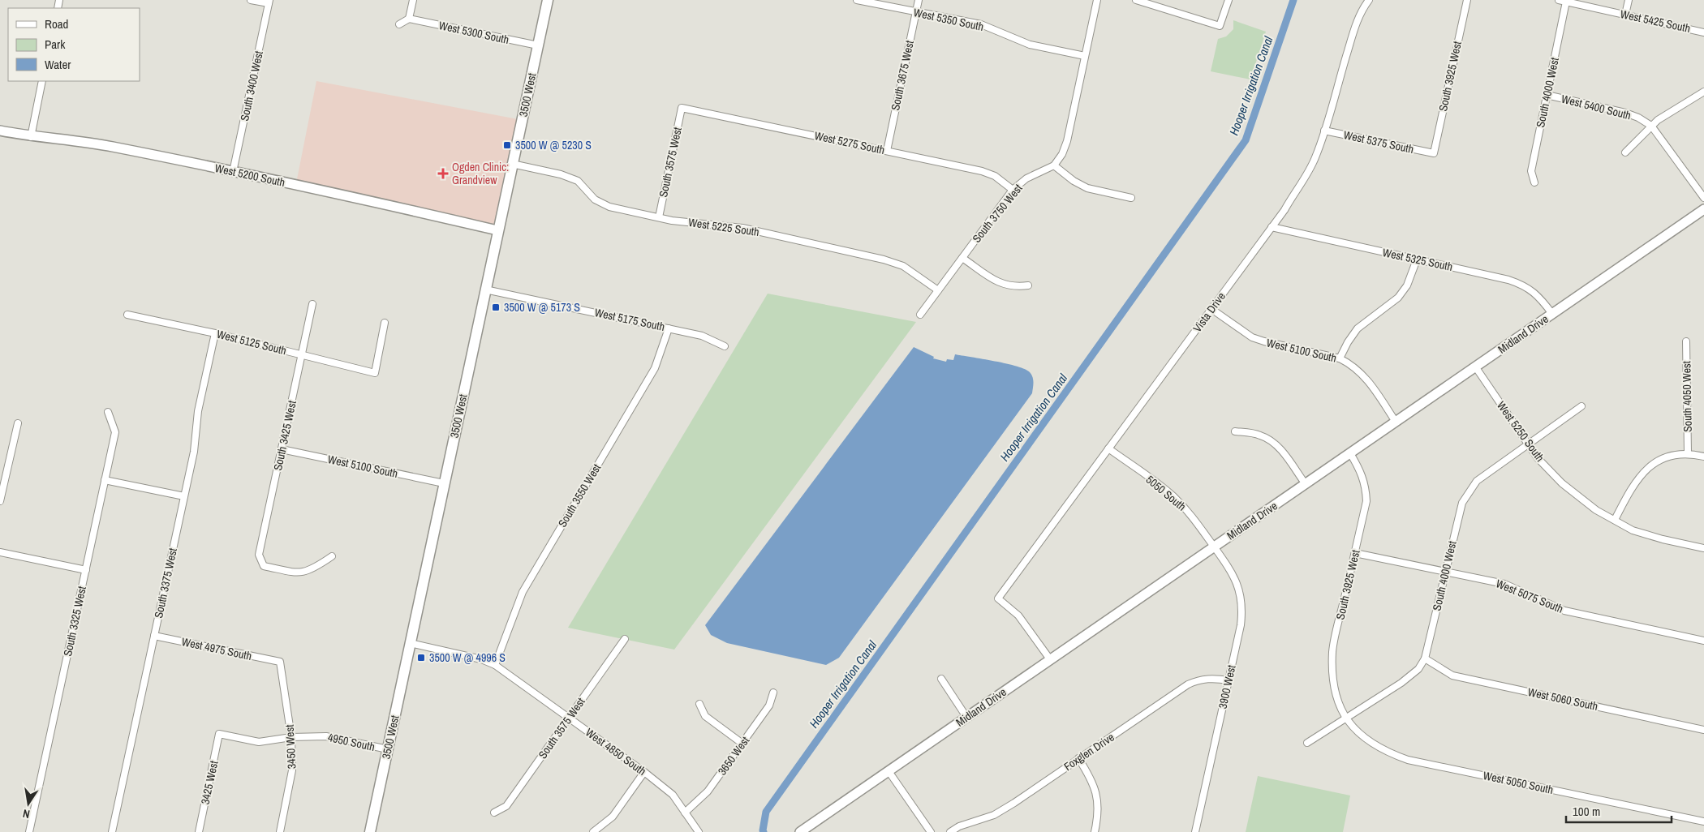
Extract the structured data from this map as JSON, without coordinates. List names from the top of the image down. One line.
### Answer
{"streets":{"main road":["3500 West"],"street":["West 5350 South","West 5425 South","West 5300 South","South 3675 West","South 3925 West","South 3400 West","South 4000 West","West 5400 South","West 5375 South","West 5275 South","South 3575 West","West 5200 South","South 3750 West","West 5225 South","West 5325 South","Vista Drive","West 5175 South","Midland Drive","West 5125 South","West 5100 South","South 4050 West","West 5250 South","South 3425 West","5050 South","South 3550 West","South 3375 West","West 5075 South","South 3325 West","West 4975 South","3900 West","West 5060 South","4950 South","3450 West","West 4850 South","Foxglen Drive","3650 West","3425 West","West 5050 South"]},"crossings":[["West 5350 South","South 3675 West"],["West 5425 South","South 4000 West"],["West 5300 South","3500 West"],["South 3675 West","West 5275 South"],["South 3925 West","South 4000 West"],["South 3925 West","West 5375 South"],["South 3925 West","Midland Drive"],["South 3925 West","West 5075 South"],["South 3925 West","West 5050 South"],["South 3400 West","West 5200 South"],["South 4000 West","West 5400 South"],["South 4000 West","West 5250 South"],["South 4000 West","West 5075 South"],["South 4000 West","West 5060 South"],["South 4000 West","West 5050 South"],["3500 West","West 5200 South"],["3500 West","West 5225 South"],["3500 West","West 5175 South"],["3500 West","West 5100 South"],["3500 West","4950 South"],["3500 West","West 4850 South"],["West 5375 South","Vista Drive"],["West 5275 South","South 3575 West"],["West 5275 South","South 3750 West"],["South 3575 West","West 5225 South"],["South 3575 West","West 4850 South"],["South 3750 West","West 5225 South"],["West 5325 South","Vista Drive"],["West 5325 South","Midland Drive"],["Vista Drive","Midland Drive"],["Vista Drive","West 5100 South"],["Vista Drive","5050 South"],["West 5175 South","South 3550 West"],["Midland Drive","West 5100 South"],["Midland Drive","West 5250 South"],["Midland Drive","5050 South"],["Midland Drive","3900 West"],["West 5125 South","South 3425 West"],["West 5125 South","South 3375 West"],["West 5100 South","South 3425 West"],["5050 South","3900 West"],["South 3550 West","West 4850 South"],["South 3375 West","West 4975 South"],["West 4975 South","3450 West"],["3900 West","Foxglen Drive"],["4950 South","3450 West"],["4950 South","3425 West"],["West 4850 South","3650 West"]],"water":["Hooper Irrigation Canal"],"places":{"transit":["3500 W @ 5230 S","3500 W @ 5173 S","3500 W @ 4996 S"],"health":["Ogden Clinic: Grandview"]},"legend":["Road","Park","Water"],"scale_bar":"100 m","north":"bottom"}
